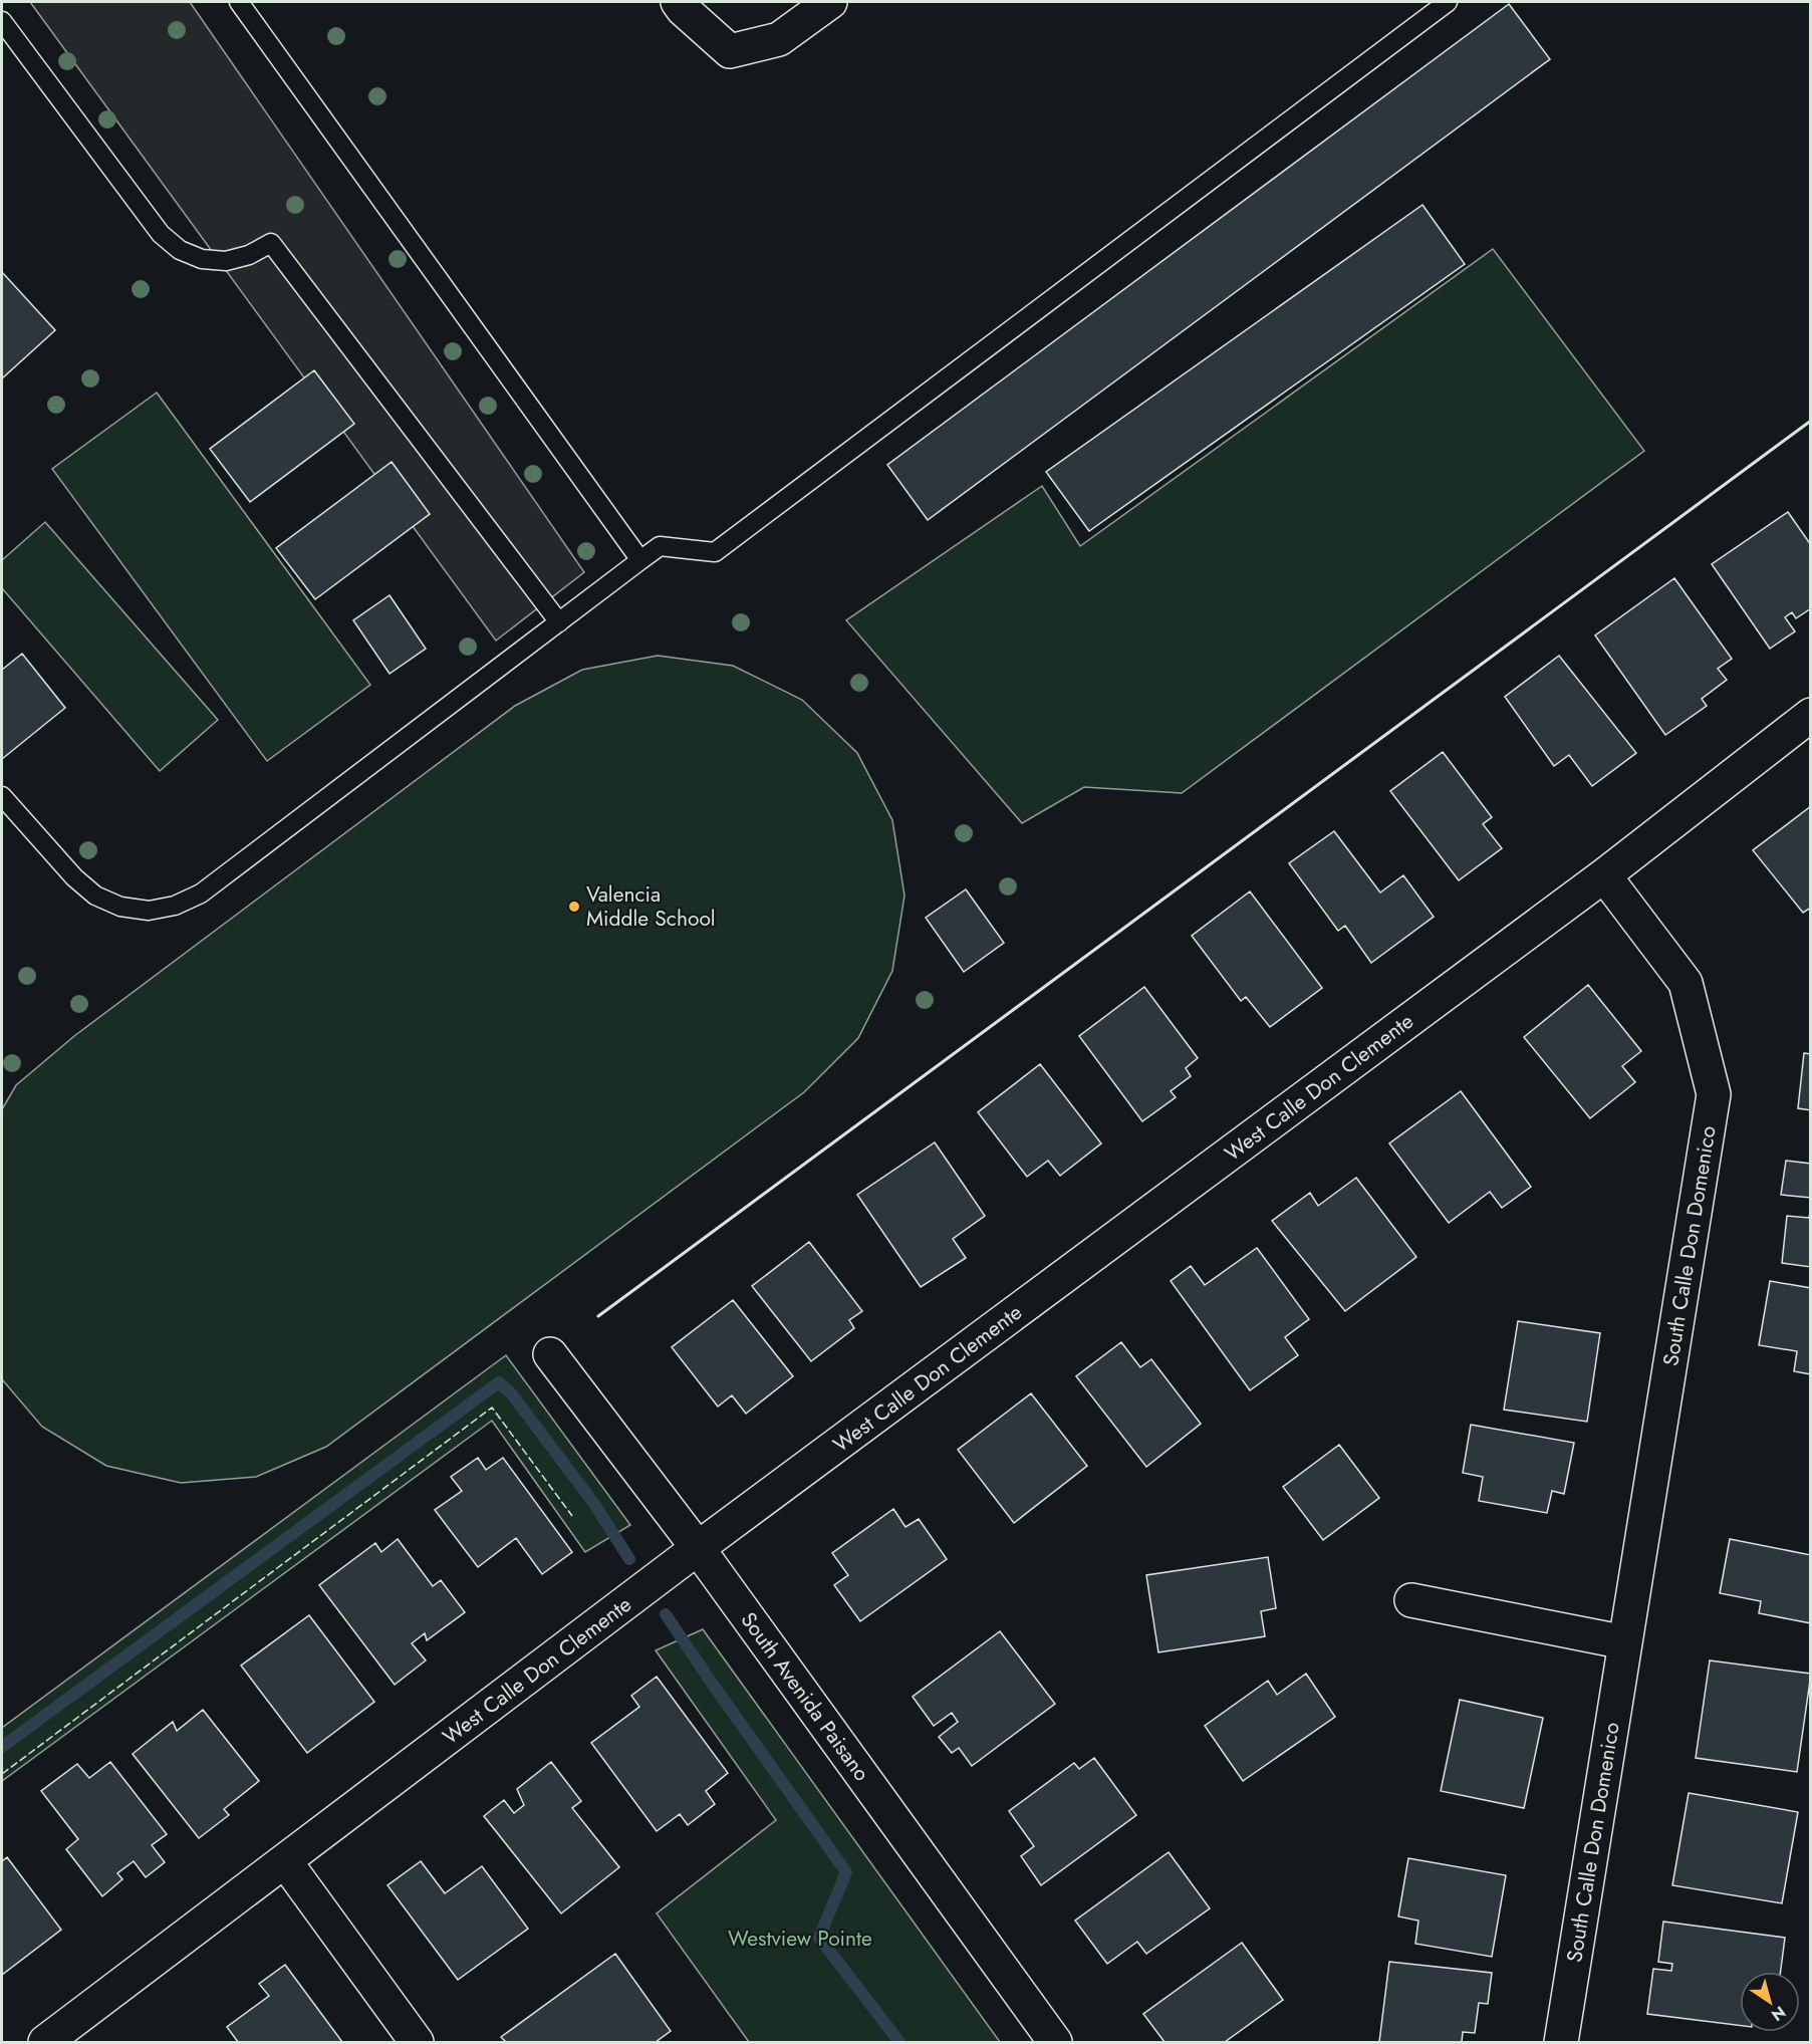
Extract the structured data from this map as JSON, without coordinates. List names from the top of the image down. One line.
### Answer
{"streets":{"street":["West Calle Don Clemente","South Calle Don Domenico","South Avenida Paisano"]},"crossings":[["West Calle Don Clemente","South Calle Don Domenico"],["West Calle Don Clemente","South Avenida Paisano"]],"parks":["Westview Pointe"],"places":["Valencia Middle School"],"north":"bottom right"}
